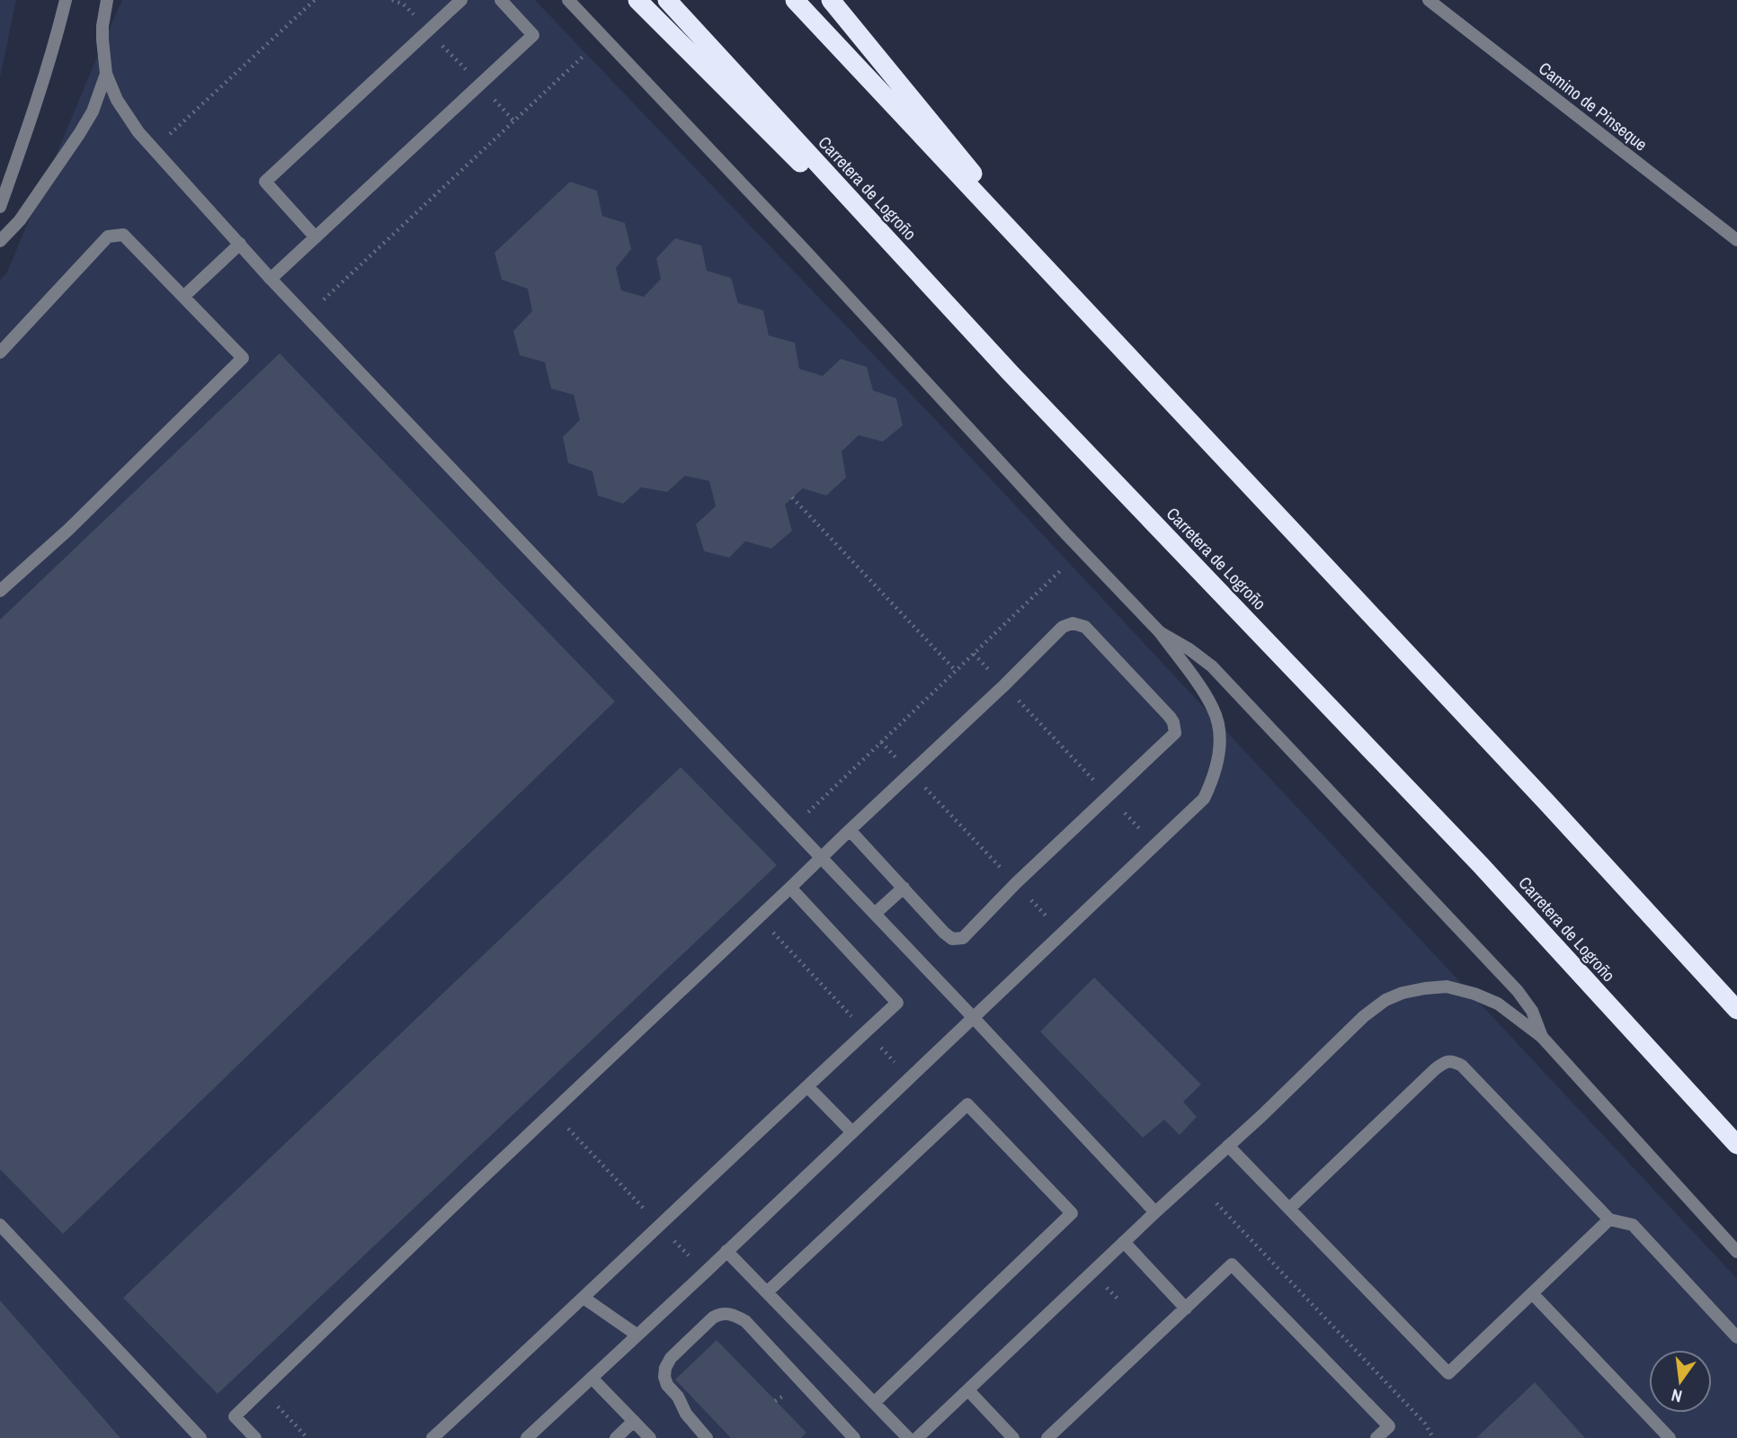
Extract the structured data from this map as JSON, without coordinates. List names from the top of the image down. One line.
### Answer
{"streets":{"highway":["Carretera de Logroño"],"street":["Camino de Pinseque"]},"north":"bottom"}
